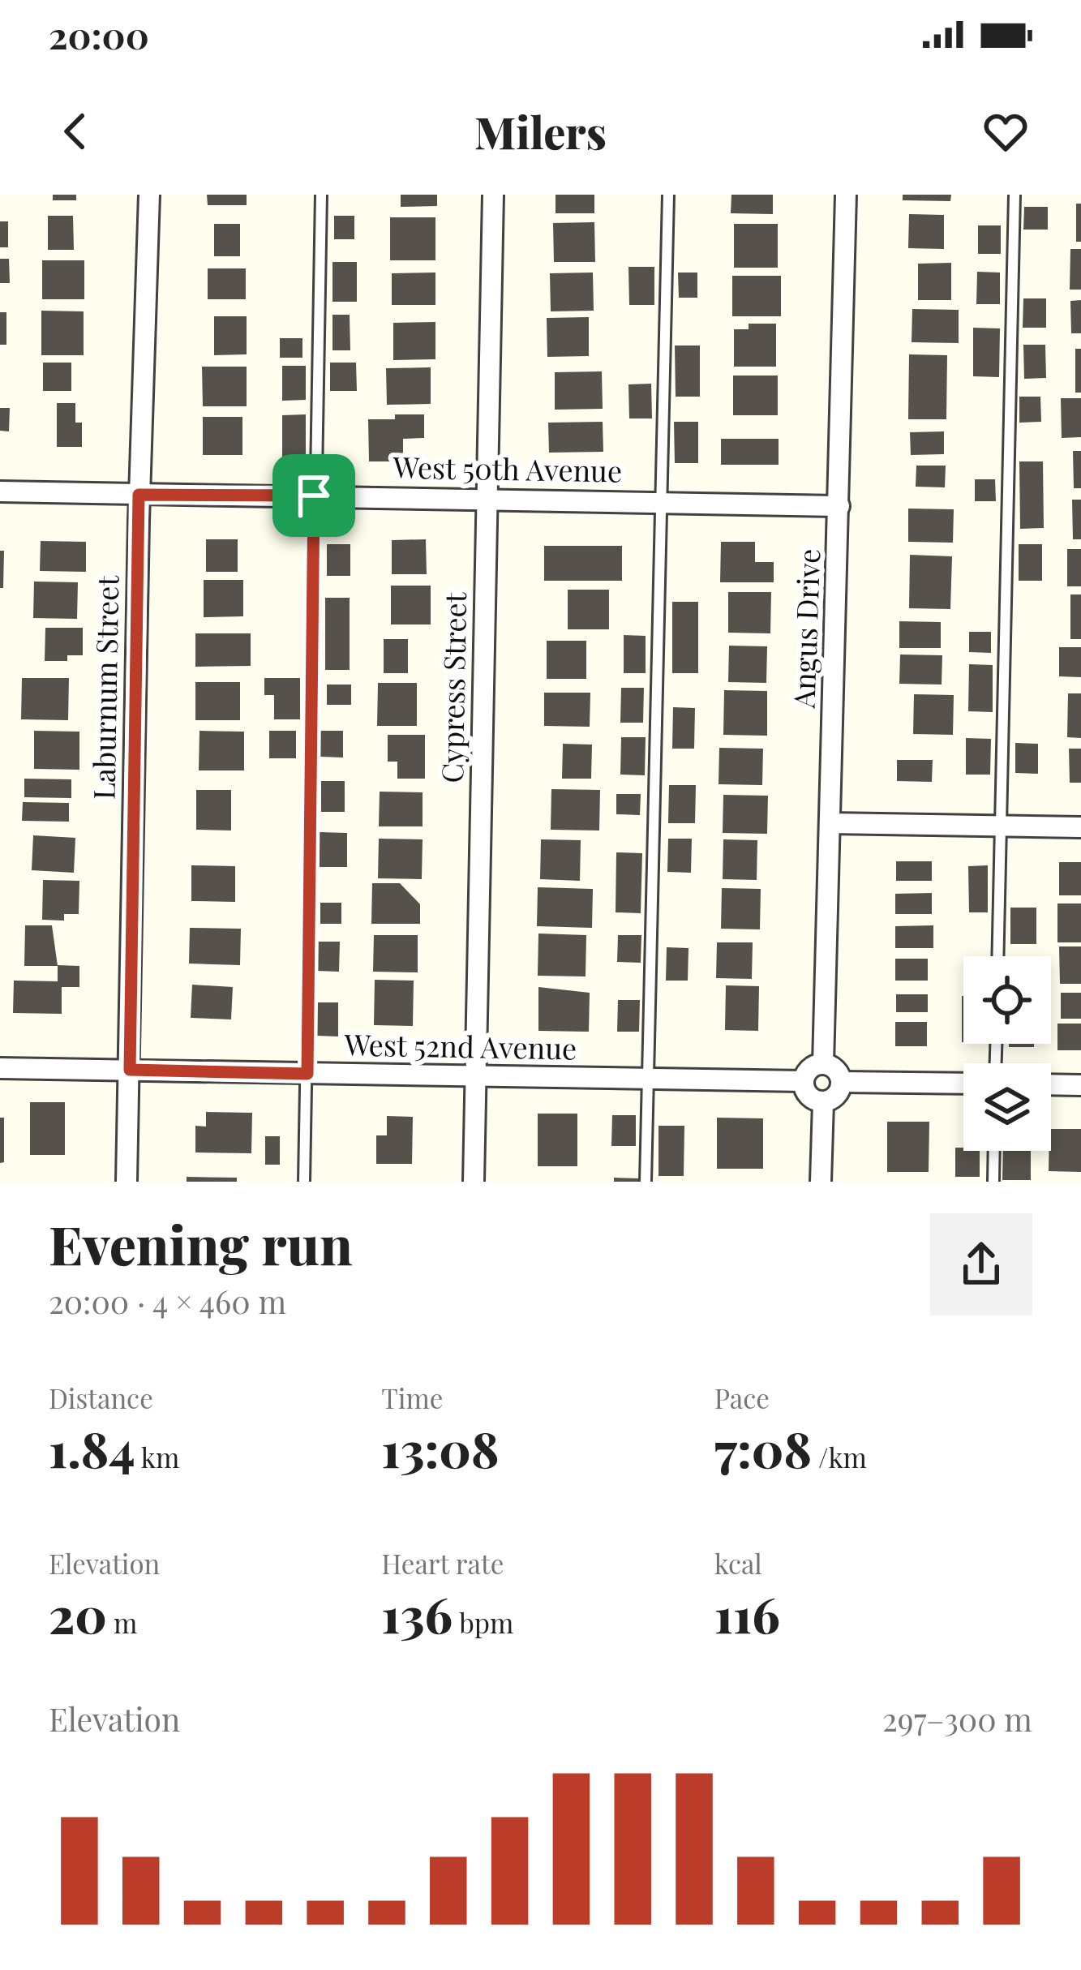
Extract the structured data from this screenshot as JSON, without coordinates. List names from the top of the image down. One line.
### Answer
{"streets":{"street":["West 50th Avenue","Angus Drive","Laburnum Street","Cypress Street","West 52nd Avenue"]},"crossings":[["West 50th Avenue","Angus Drive"],["West 50th Avenue","Laburnum Street"],["West 50th Avenue","Cypress Street"],["Angus Drive","West 52nd Avenue"],["Laburnum Street","West 52nd Avenue"],["Cypress Street","West 52nd Avenue"]],"page":{"status":"20:00","header":"Milers","heading":["Evening run","20:00 · 4 × 460 m"],"stats":[["Distance","1.84 km"],["Time","13:08"],["Pace","7:08 /km"],["Elevation","20 m"],["Heart rate","136 bpm"],["kcal","116"]],"chart":["Elevation","297–300 m"]}}
